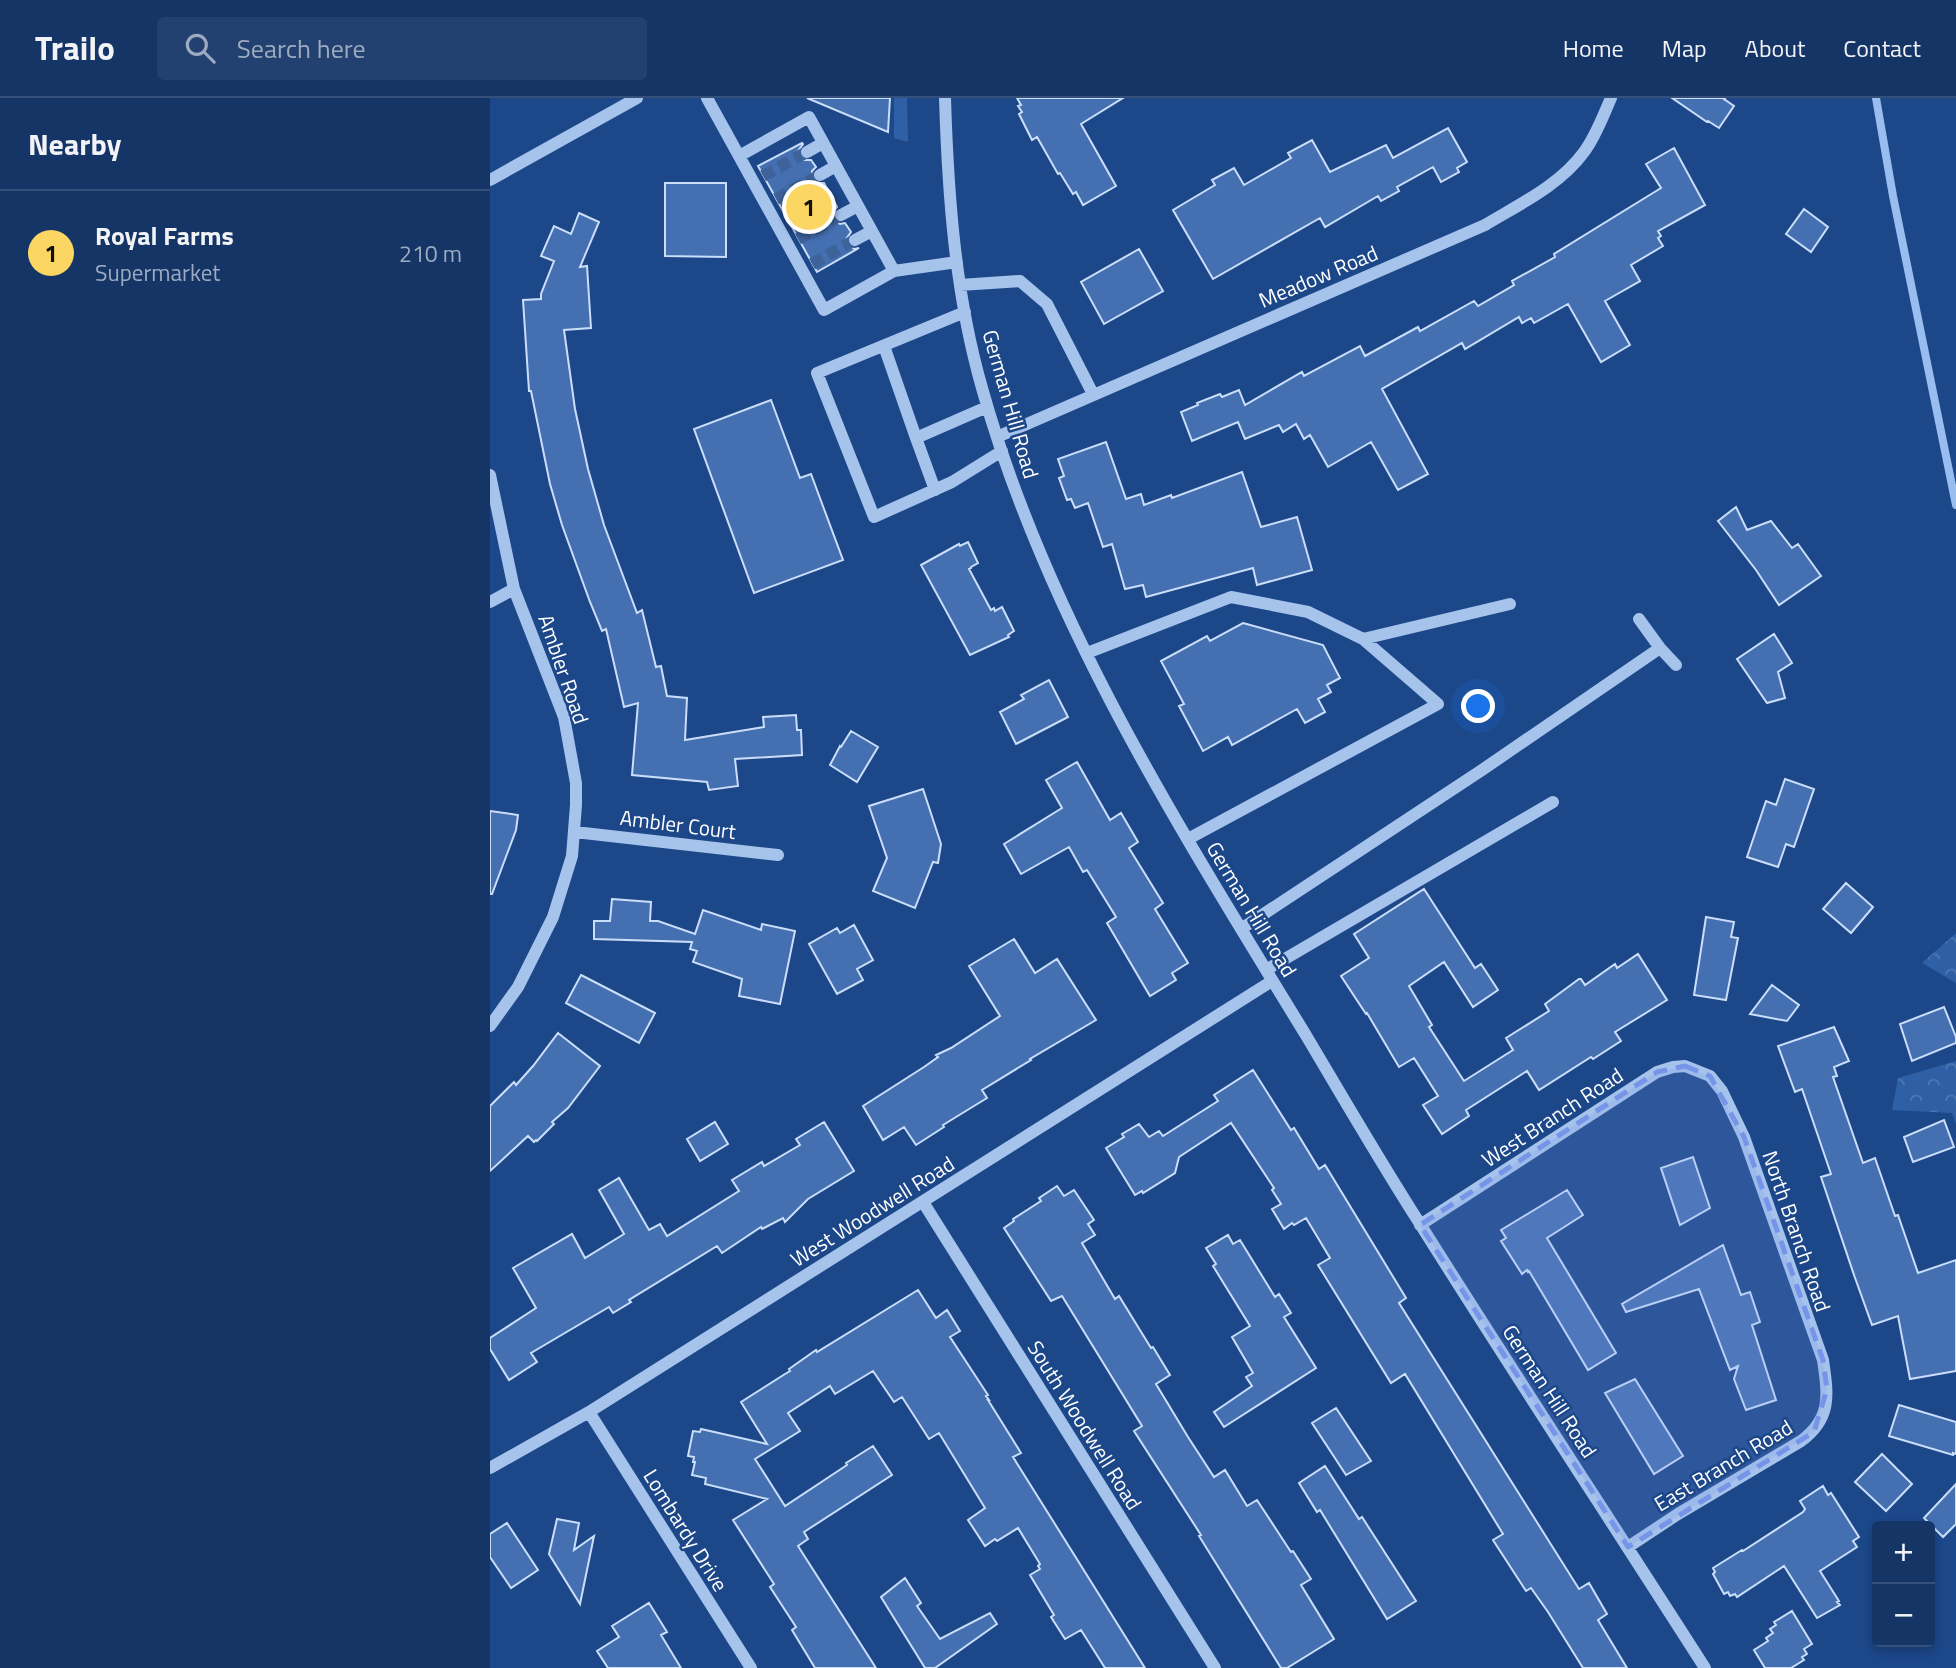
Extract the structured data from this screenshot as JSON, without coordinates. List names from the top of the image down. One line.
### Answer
{"streets":{"street":["Meadow Road","German Hill Road","Ambler Road","Ambler Court","West Branch Road","West Woodwell Road","North Branch Road","South Woodwell Road","East Branch Road","Lombardy Drive"]},"crossings":[["Meadow Road","German Hill Road"],["German Hill Road","West Branch Road"],["German Hill Road","West Woodwell Road"],["German Hill Road","East Branch Road"],["Ambler Road","Ambler Court"],["West Branch Road","North Branch Road"],["West Woodwell Road","South Woodwell Road"],["West Woodwell Road","Lombardy Drive"],["North Branch Road","East Branch Road"]],"page":{"header":"Trailo","search":"Search here","nav":["Home","Map","About","Contact"],"heading":"Nearby","pins":"1","list":[{"mark":"1","name":"Royal Farms","note":"Supermarket","value":"210 m"}],"map_buttons":["+","−"]}}
